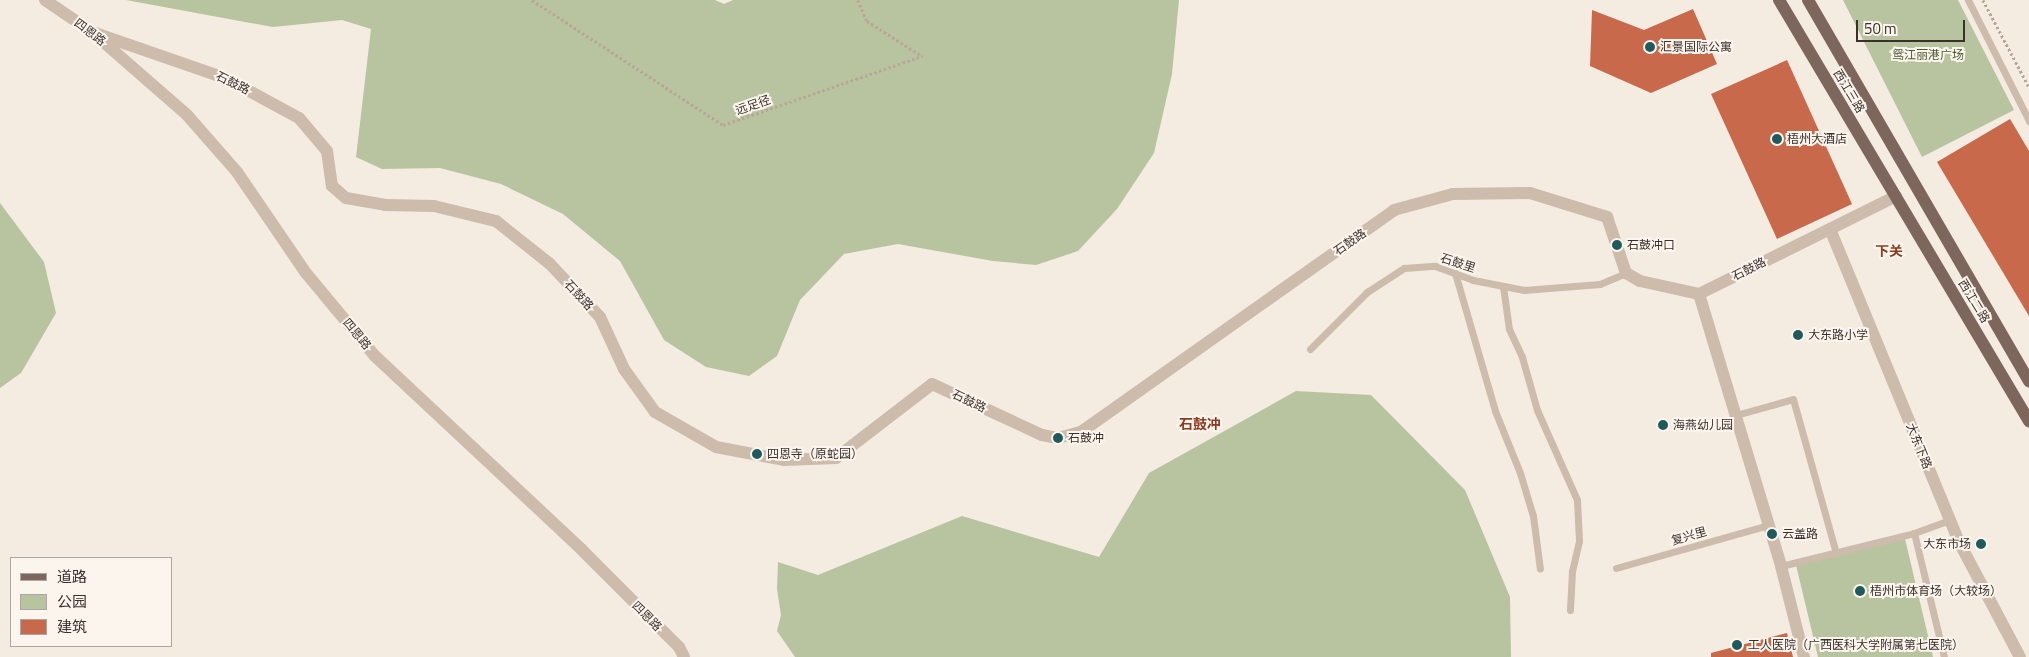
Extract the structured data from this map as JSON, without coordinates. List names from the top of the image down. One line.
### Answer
{"streets":{"main road":["西江三路","西江二路"],"street":["四恩路","石鼓路","大东下路"],"lane":["石鼓里","复兴里"],"path":["远足径"]},"crossings":[["四恩路","石鼓路"],["石鼓路","西江三路"],["石鼓路","石鼓里"],["石鼓路","西江二路"],["石鼓路","大东下路"],["西江三路","西江二路"]],"districts":["下关","石鼓冲"],"parks":["鸳江丽港广场"],"places":["汇景国际公寓","梧州大酒店","石鼓冲口","大东路小学","海燕幼儿园","石鼓冲","四恩寺（原蛇园）","云盖路","大东市场","梧州市体育场（大较场）","工人医院（广西医科大学附属第七医院）"],"legend":["道路","公园","建筑"],"scale_bar":"50 m"}
